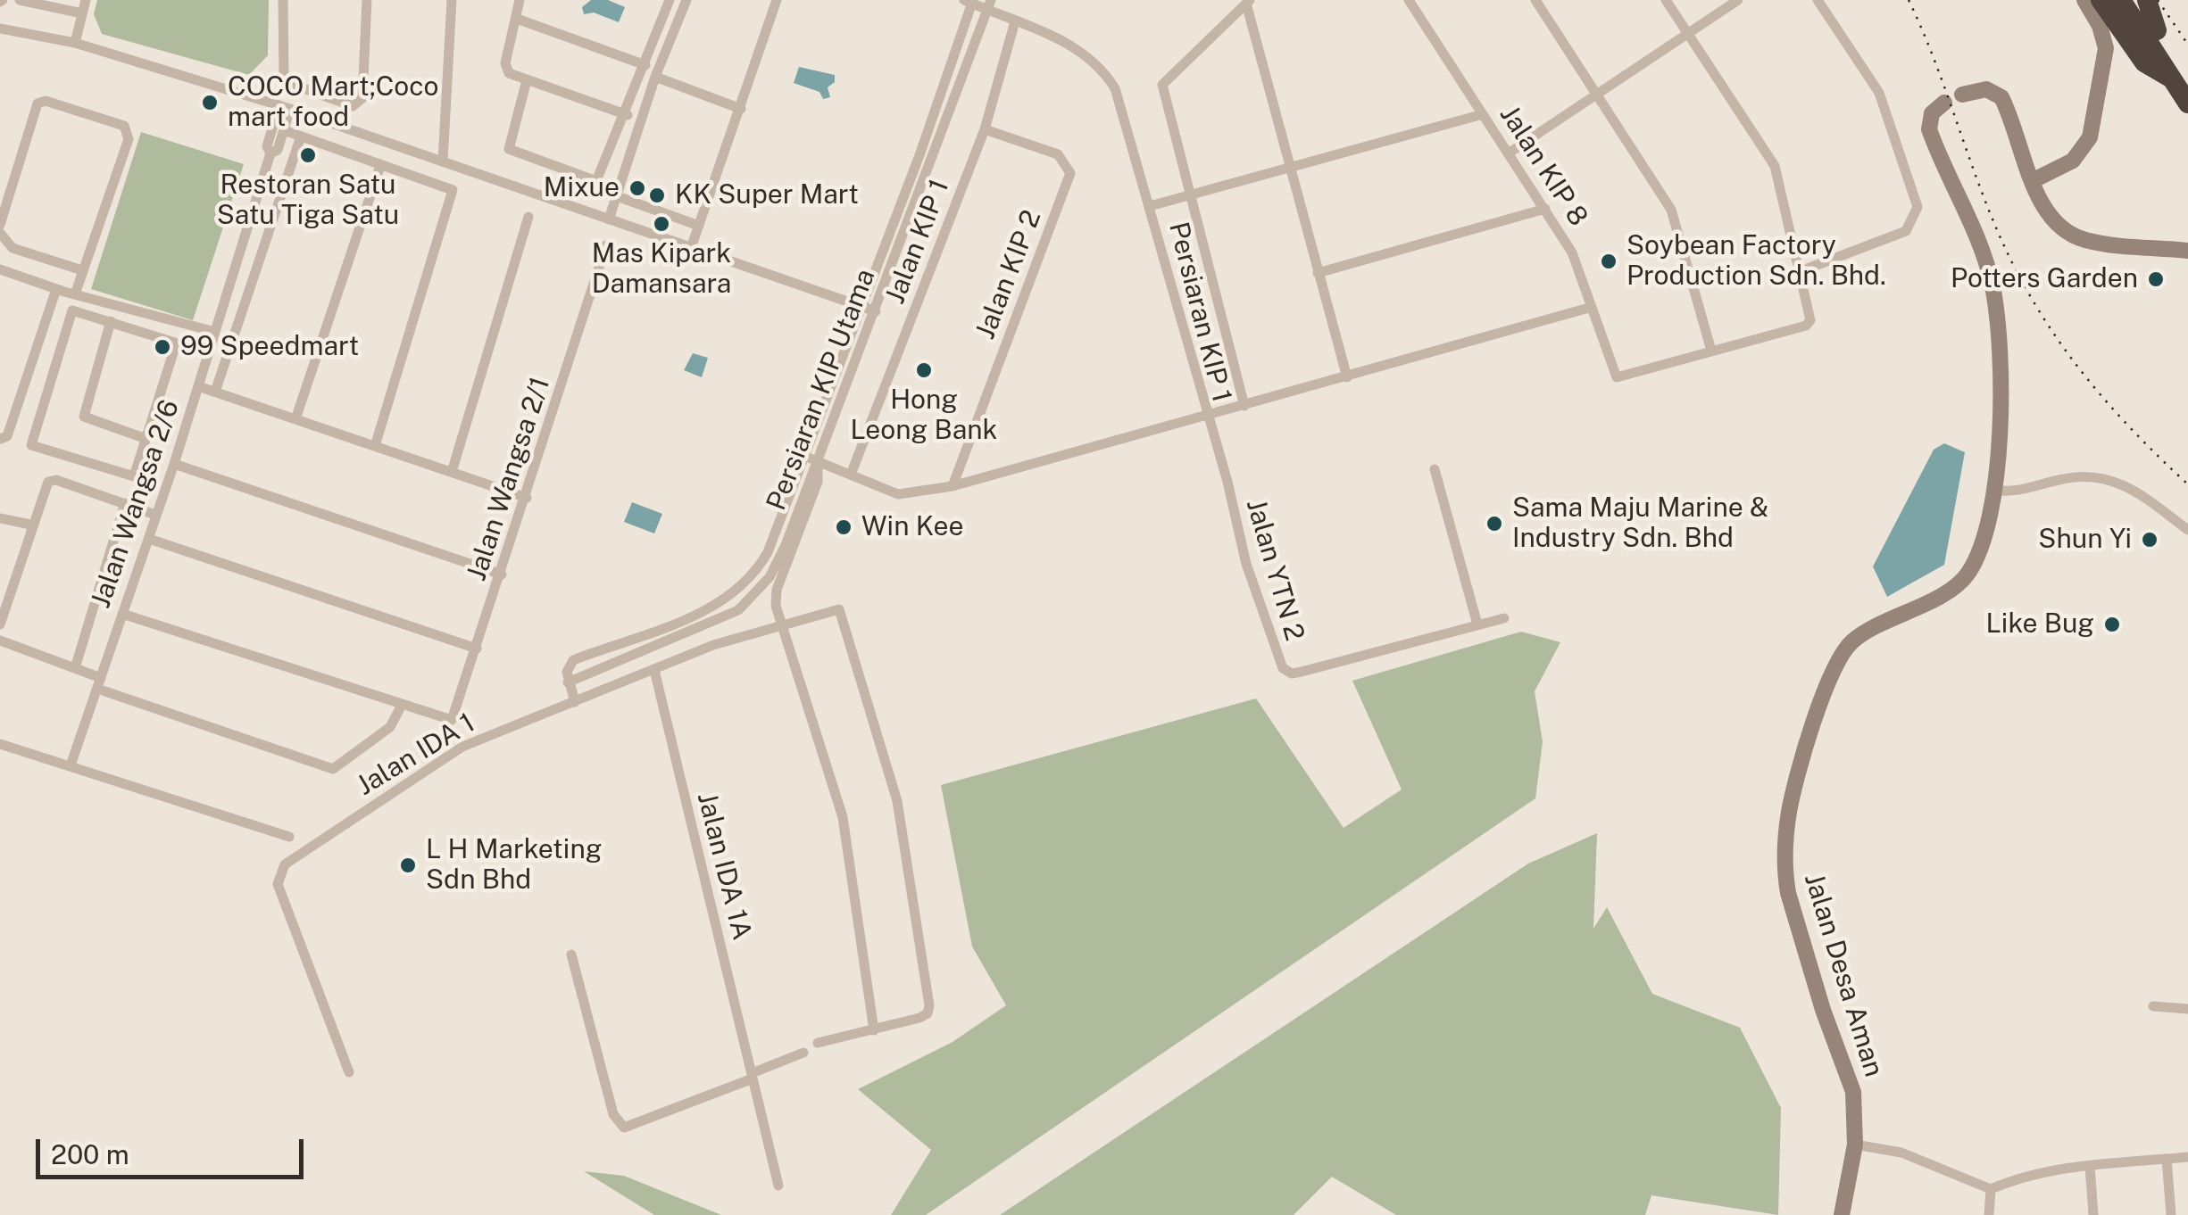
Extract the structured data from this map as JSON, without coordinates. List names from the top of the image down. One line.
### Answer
{"streets":{"street":["Jalan KIP 8","Jalan KIP 1","Jalan KIP 2","Persiaran KIP 1","Persiaran KIP Utama","Jalan Wangsa 2/1","Jalan Wangsa 2/6","Jalan YTN 2","Jalan IDA 1","Jalan IDA 1A","Jalan Desa Aman"]},"crossings":[["Jalan KIP 1","Jalan KIP 2"],["Jalan KIP 1","Persiaran KIP 1"],["Jalan KIP 2","Persiaran KIP 1"],["Persiaran KIP 1","Persiaran KIP Utama"],["Persiaran KIP 1","Jalan YTN 2"],["Jalan IDA 1","Jalan IDA 1A"]],"places":["COCO Mart;Coco mart food","Restoran Satu Satu Tiga Satu","Mixue","KK Super Mart","Mas Kipark Damansara","Soybean Factory Production Sdn. Bhd.","Potters Garden","99 Speedmart","Hong Leong Bank","Sama Maju Marine & Industry Sdn. Bhd","Win Kee","Shun Yi","Like Bug","L H Marketing Sdn Bhd"],"scale_bar":"200 m"}
